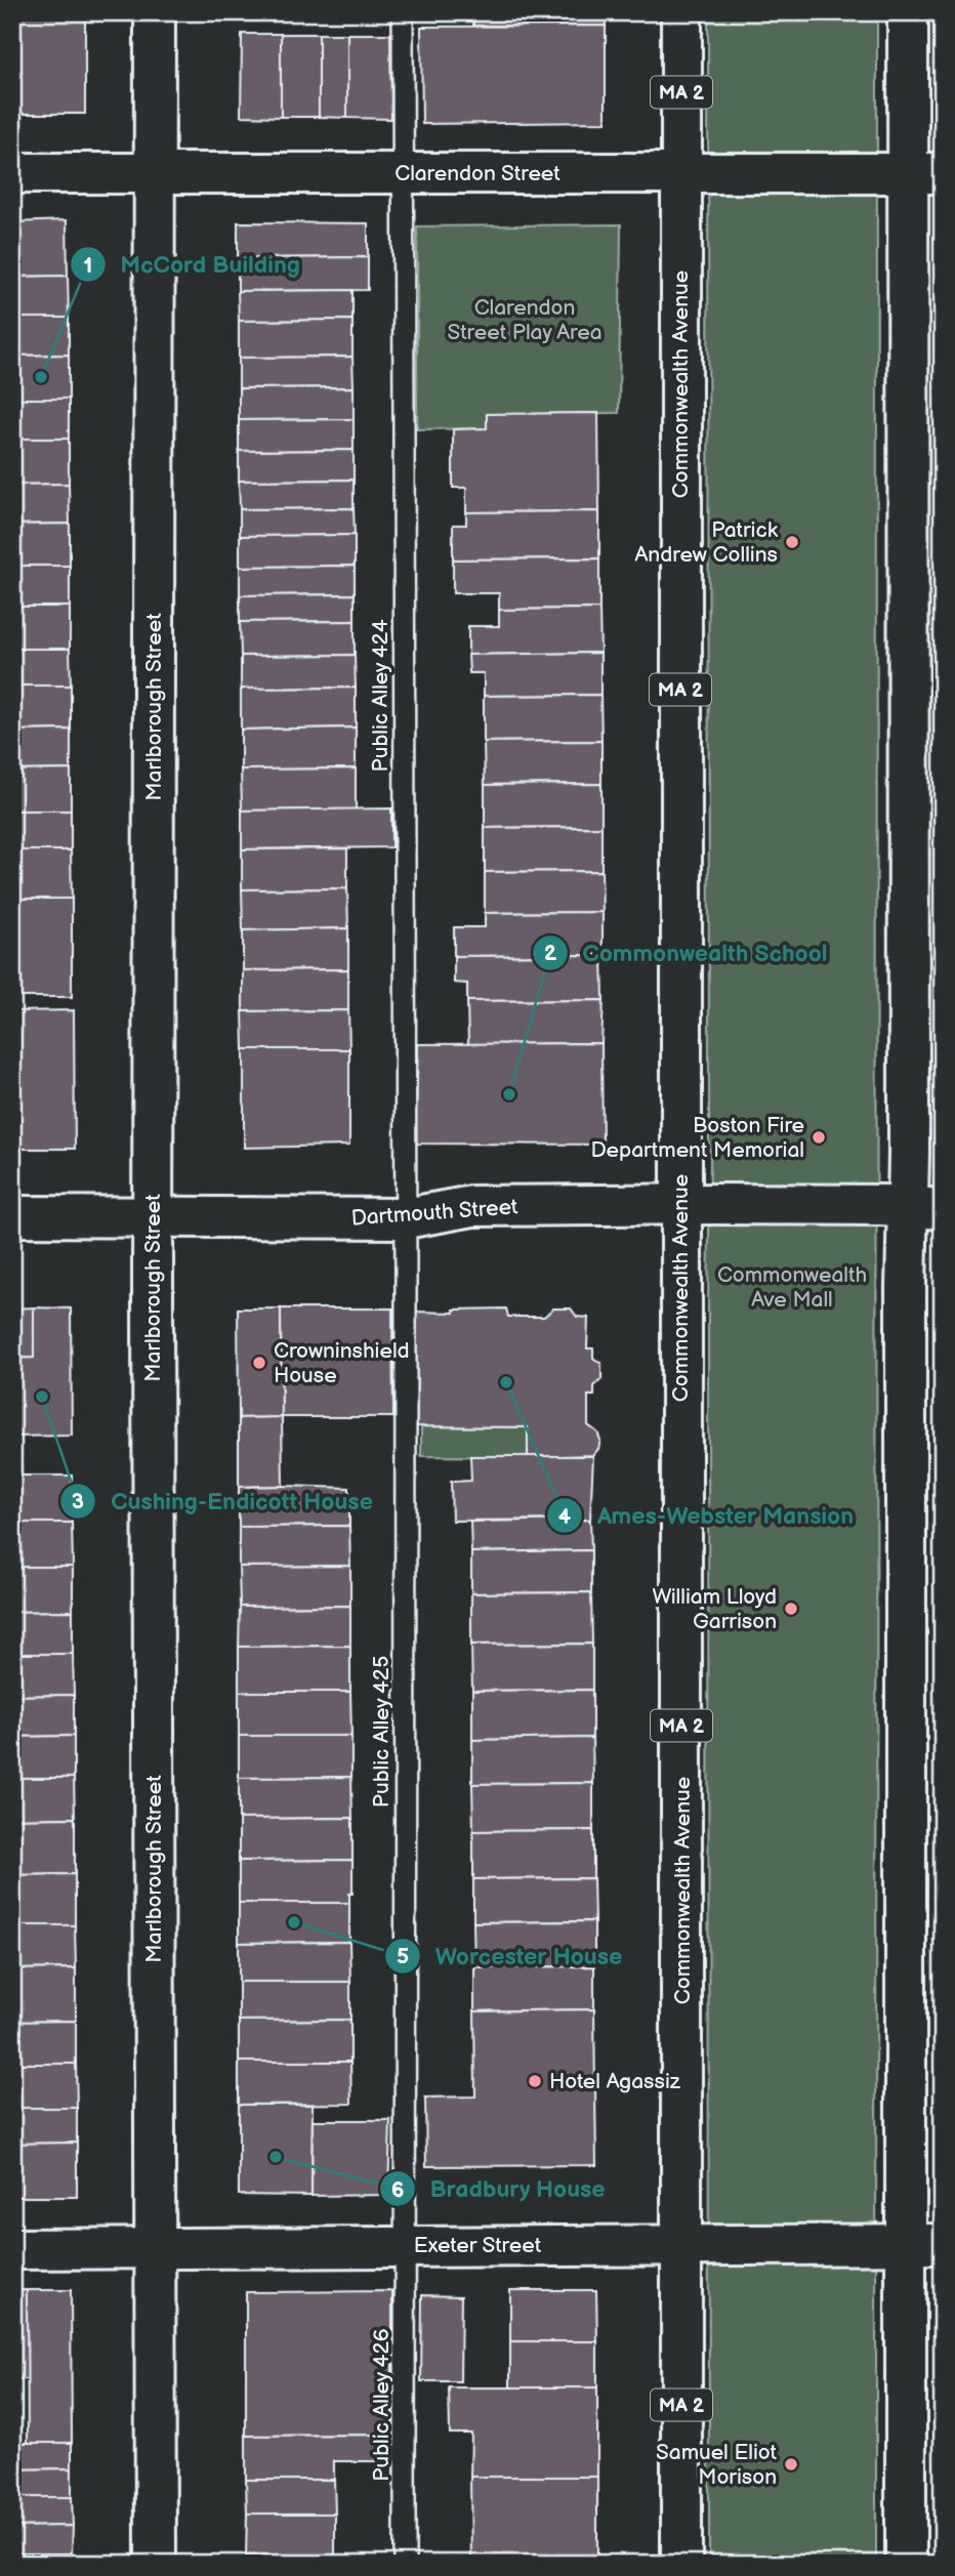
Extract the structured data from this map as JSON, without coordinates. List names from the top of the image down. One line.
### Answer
{"streets":{"main road":["MA 2","Clarendon Street","Commonwealth Avenue","Marlborough Street","Dartmouth Street","Exeter Street"],"lane":["Public Alley 424","Public Alley 425","Public Alley 426"]},"crossings":[["Clarendon Street","Commonwealth Avenue"],["Clarendon Street","Public Alley 424"],["Clarendon Street","Marlborough Street"],["Commonwealth Avenue","Dartmouth Street"],["Commonwealth Avenue","Exeter Street"],["Public Alley 424","Dartmouth Street"],["Public Alley 424","Public Alley 425"],["Marlborough Street","Dartmouth Street"],["Marlborough Street","Exeter Street"],["Dartmouth Street","Public Alley 425"],["Public Alley 425","Exeter Street"],["Public Alley 425","Public Alley 426"],["Exeter Street","Public Alley 426"]],"parks":["Clarendon Street Play Area","Commonwealth Ave Mall"],"places":["McCord Building","Patrick Andrew Collins","Commonwealth School","Boston Fire Department Memorial","Crowninshield House","Ames-Webster Mansion","Cushing-Endicott House","William Lloyd Garrison","Worcester House","Hotel Agassiz","Bradbury House","Samuel Eliot Morison"]}
